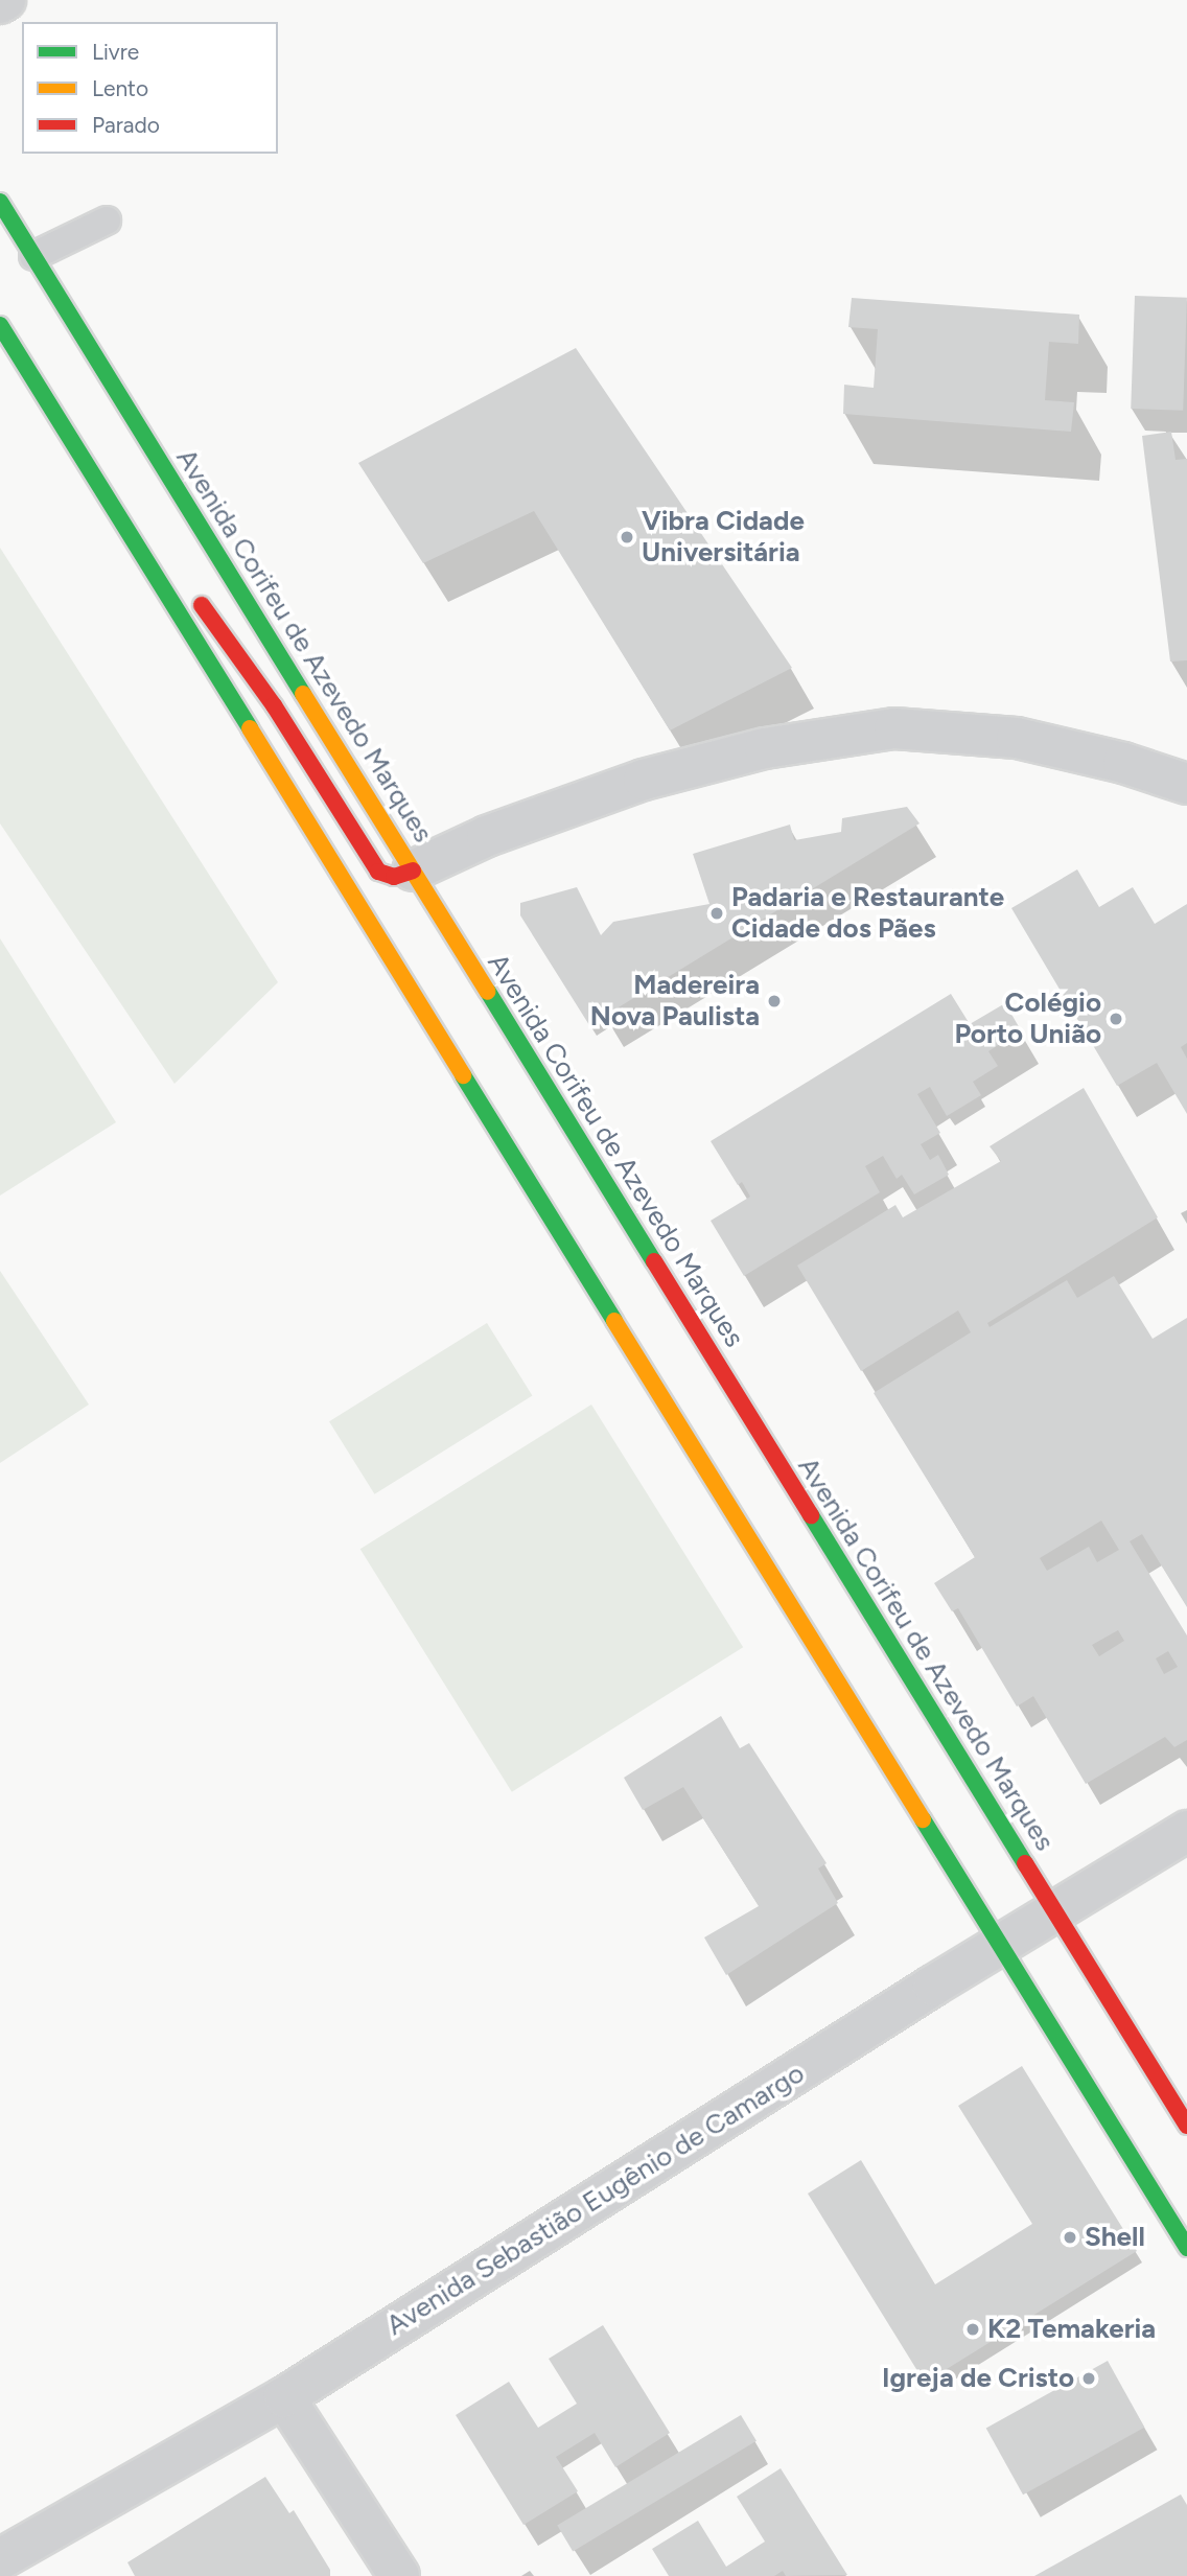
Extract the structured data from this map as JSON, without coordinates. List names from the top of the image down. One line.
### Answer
{"streets":{"main road":["Avenida Corifeu de Azevedo Marques"],"street":["Avenida Sebastião Eugênio de Camargo"]},"crossings":[["Avenida Corifeu de Azevedo Marques","Avenida Sebastião Eugênio de Camargo"]],"places":["Vibra Cidade Universitária","Padaria e Restaurante Cidade dos Pães","Madereira Nova Paulista","Colégio Porto União","Shell","K2 Temakeria","Igreja de Cristo"],"legend":["Livre","Lento","Parado"]}
